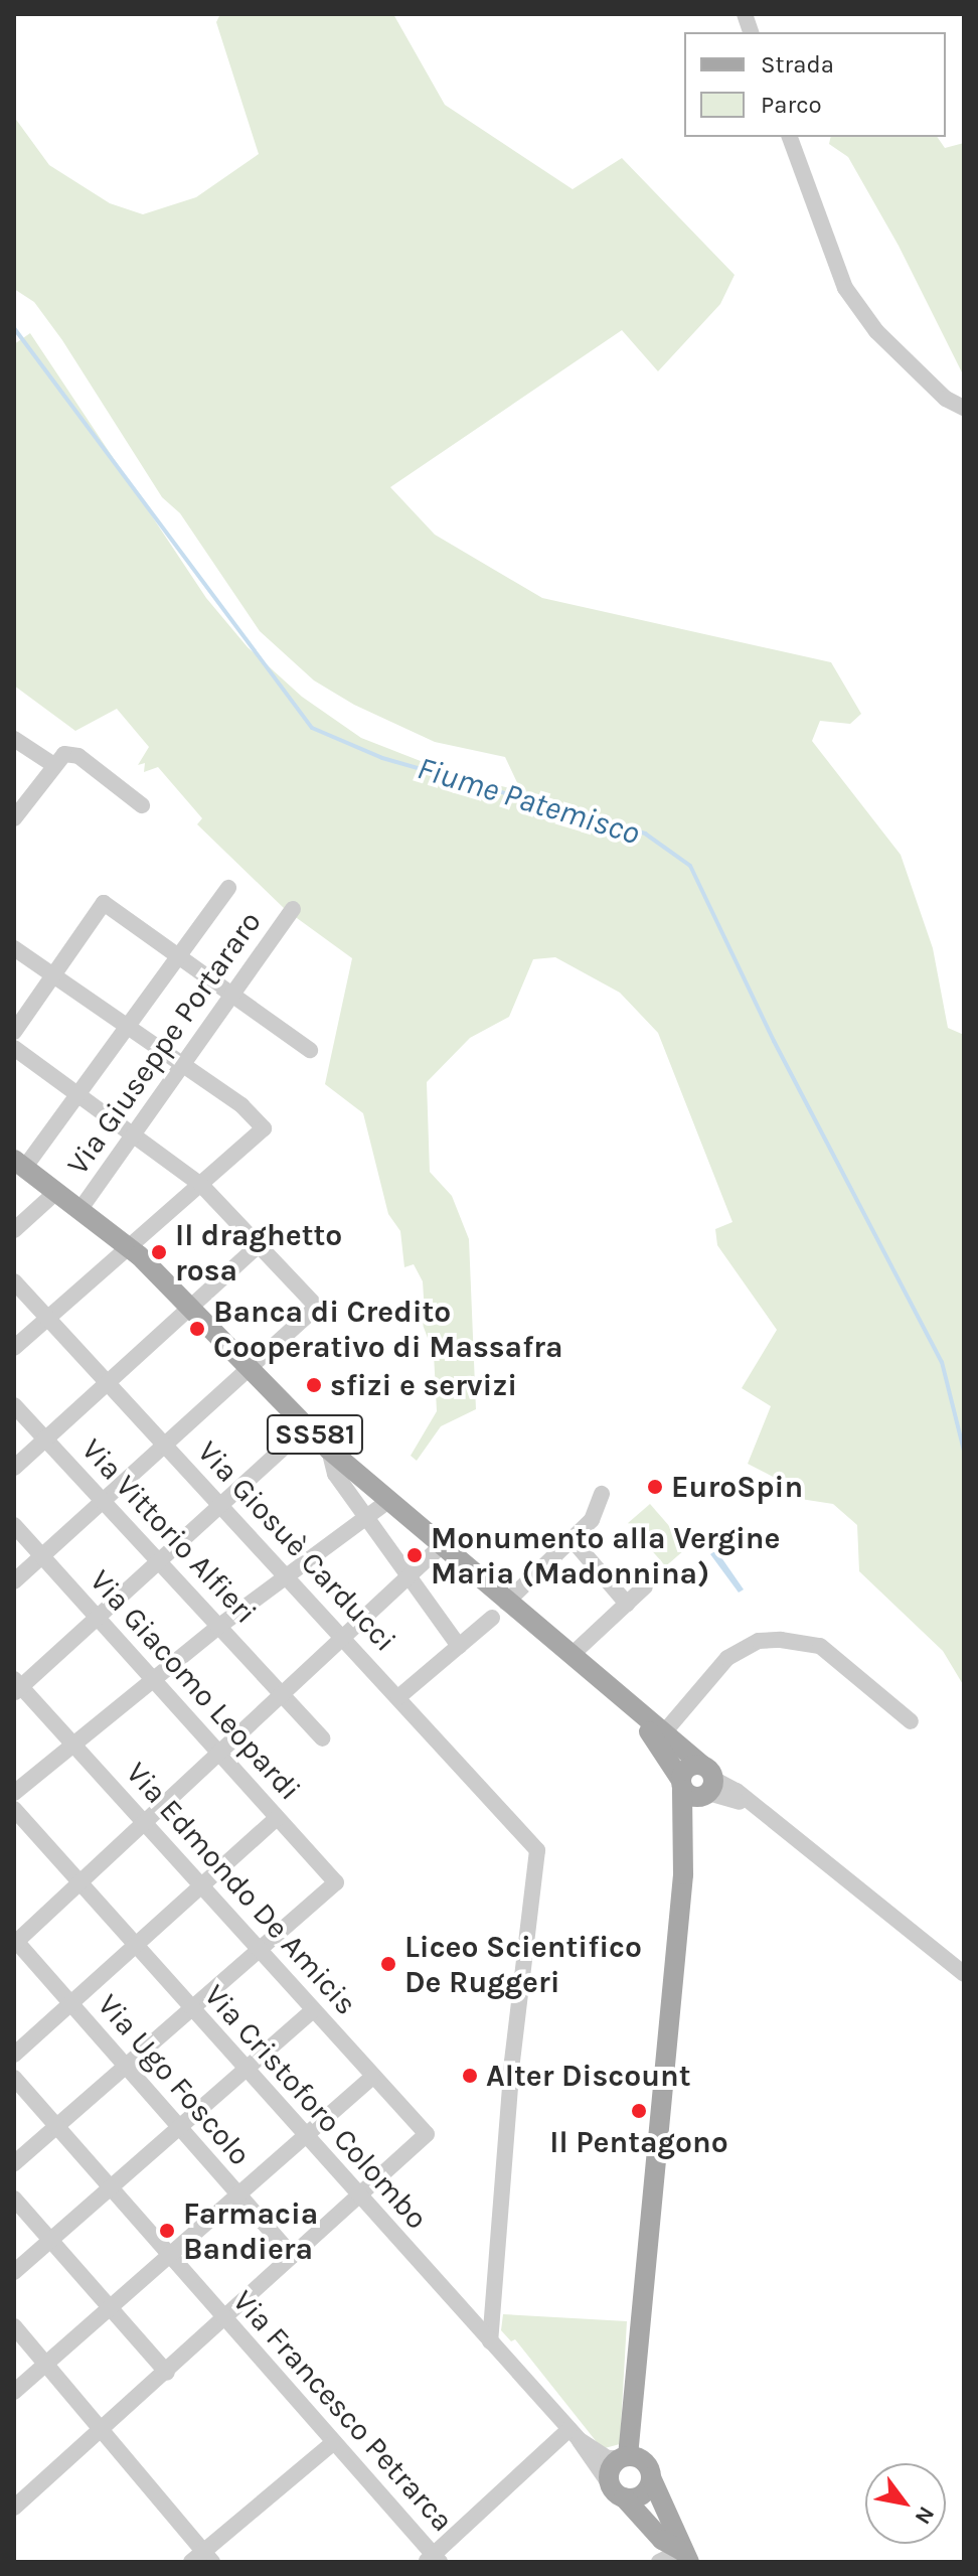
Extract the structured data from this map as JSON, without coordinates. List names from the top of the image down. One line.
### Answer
{"streets":{"main road":["SS581"],"street":["Via Giuseppe Portararo","Via Vittorio Alfieri","Via Giosuè Carducci","Via Giacomo Leopardi","Via Edmondo De Amicis","Via Ugo Foscolo","Via Cristoforo Colombo","Via Francesco Petrarca"]},"crossings":[["Via Giuseppe Portararo","SS581"],["Via Giosuè Carducci","Via Cristoforo Colombo"],["Via Giacomo Leopardi","Via Edmondo De Amicis"],["Via Edmondo De Amicis","Via Cristoforo Colombo"]],"water":["Fiume Patemisco"],"places":["Il draghetto rosa","Banca di Credito Cooperativo di Massafra","sfizi e servizi","EuroSpin","Monumento alla Vergine Maria (Madonnina)","Liceo Scientifico De Ruggeri","Alter Discount","Il Pentagono","Farmacia Bandiera"],"legend":["Strada","Parco"],"north":"bottom right"}
